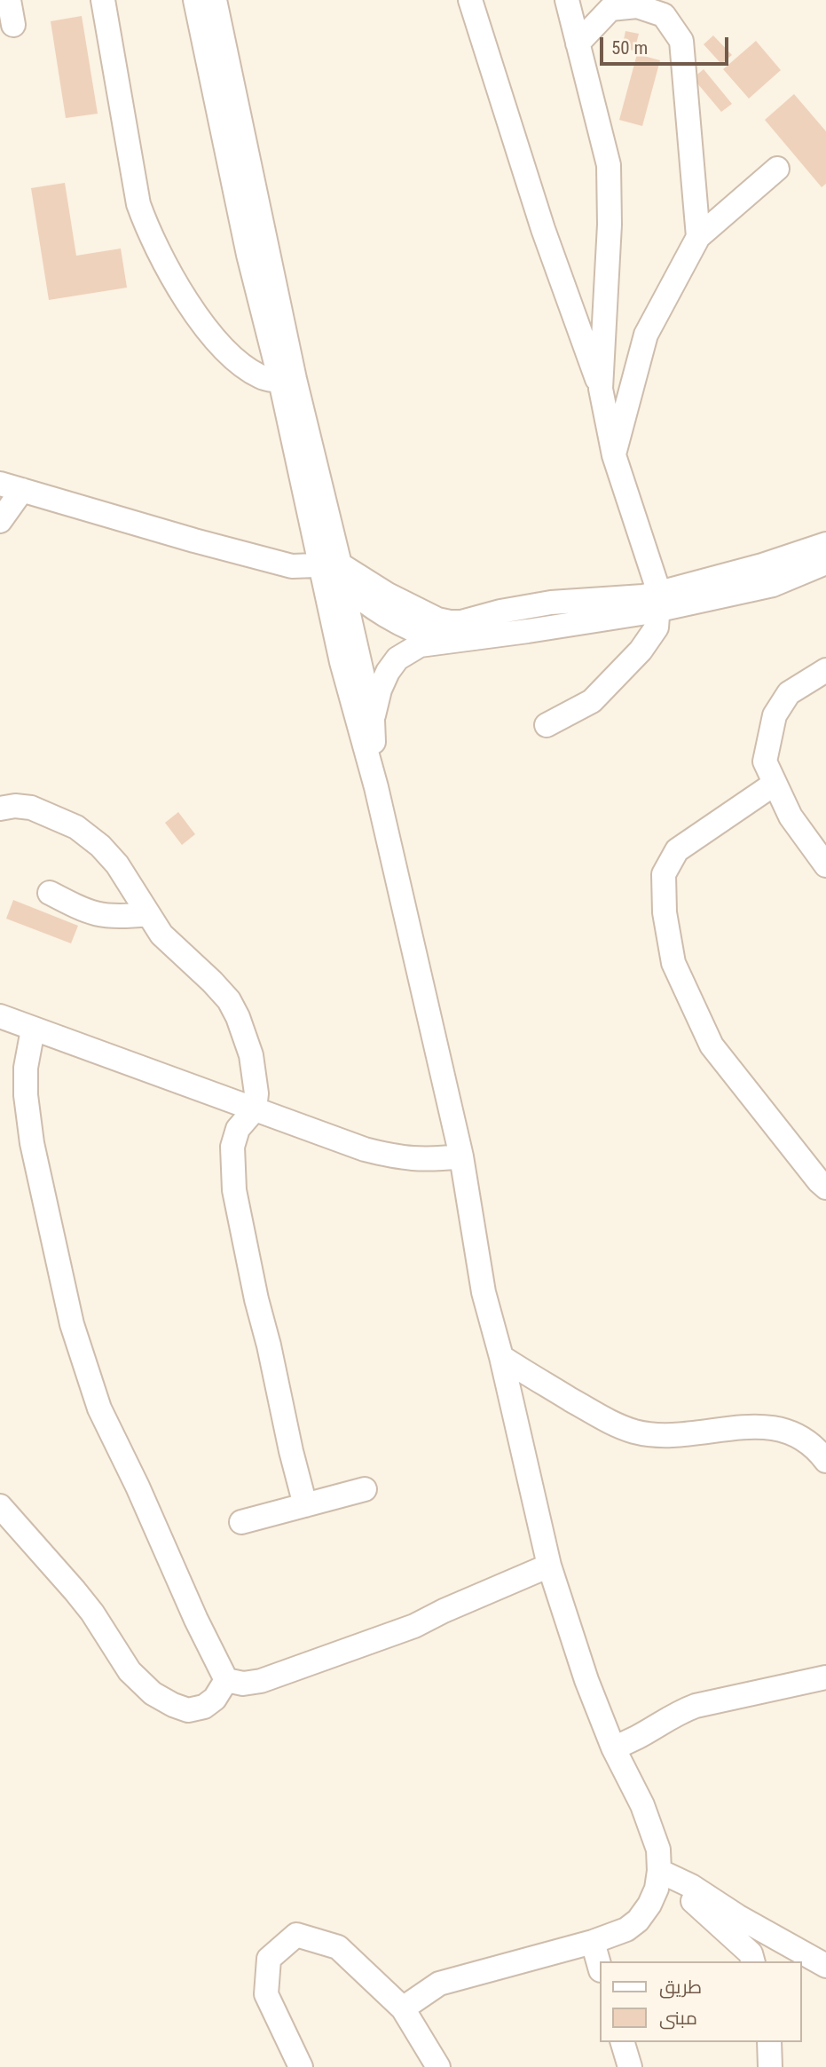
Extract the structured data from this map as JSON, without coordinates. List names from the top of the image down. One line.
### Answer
{"legend":["طريق","مبنى"],"scale_bar":"50 m"}
